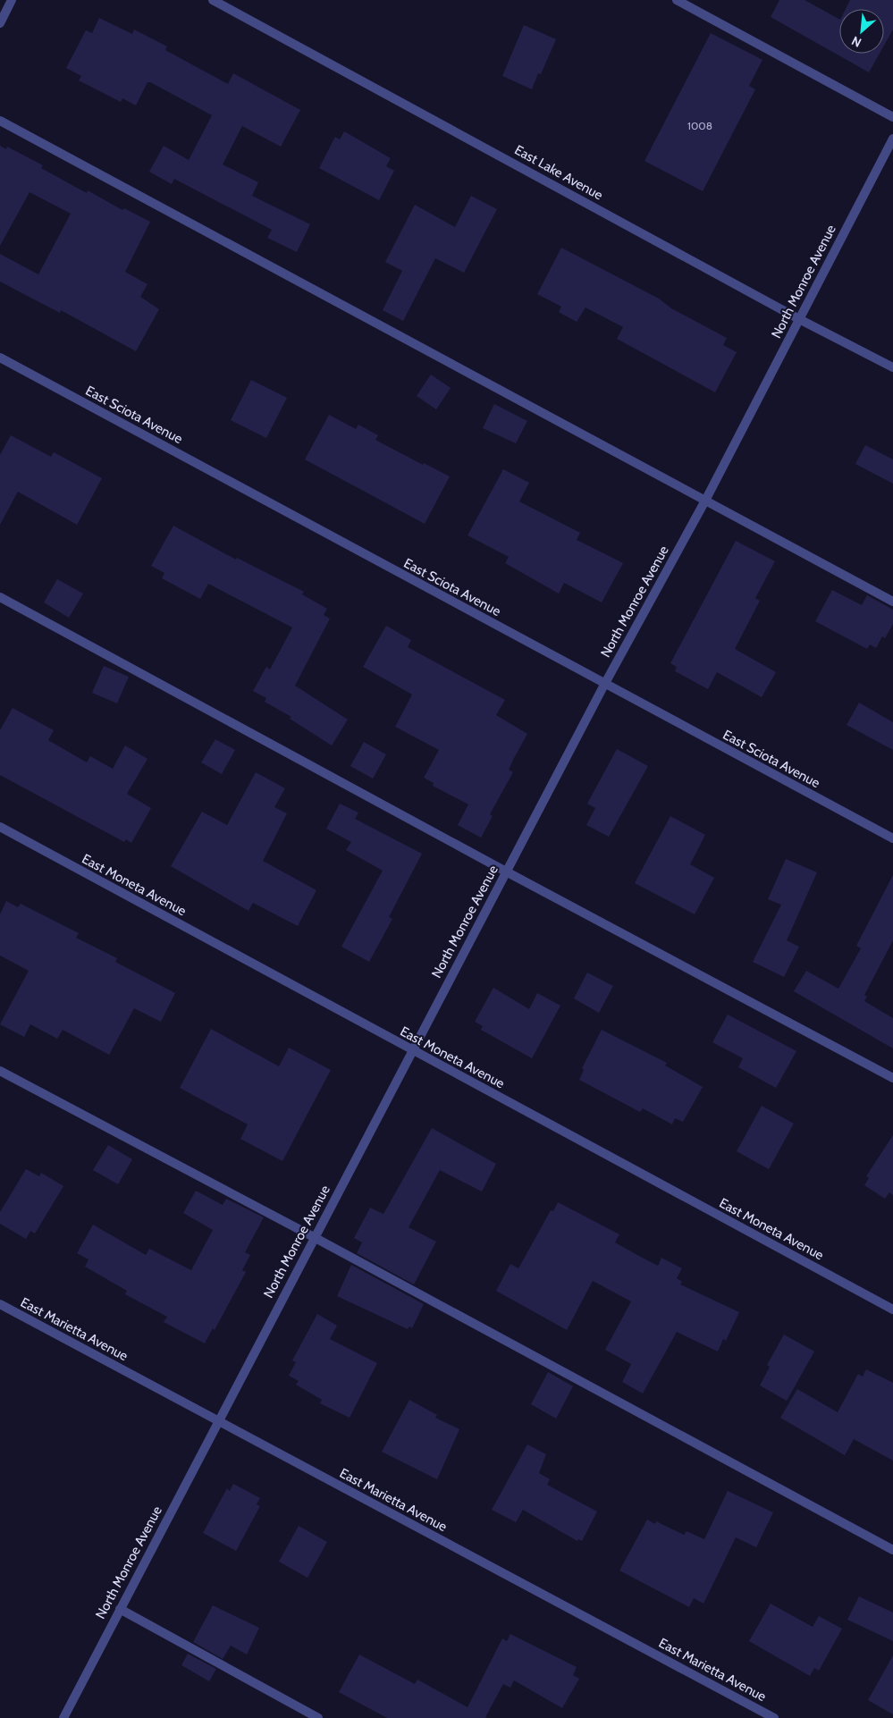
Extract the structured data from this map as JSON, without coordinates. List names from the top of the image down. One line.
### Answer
{"streets":{"street":["East Lake Avenue","North Monroe Avenue","East Sciota Avenue","East Moneta Avenue","East Marietta Avenue"]},"crossings":[["East Lake Avenue","North Monroe Avenue"],["North Monroe Avenue","East Sciota Avenue"],["North Monroe Avenue","East Moneta Avenue"],["North Monroe Avenue","East Marietta Avenue"]],"house_numbers":["1008"],"north":"bottom left"}
